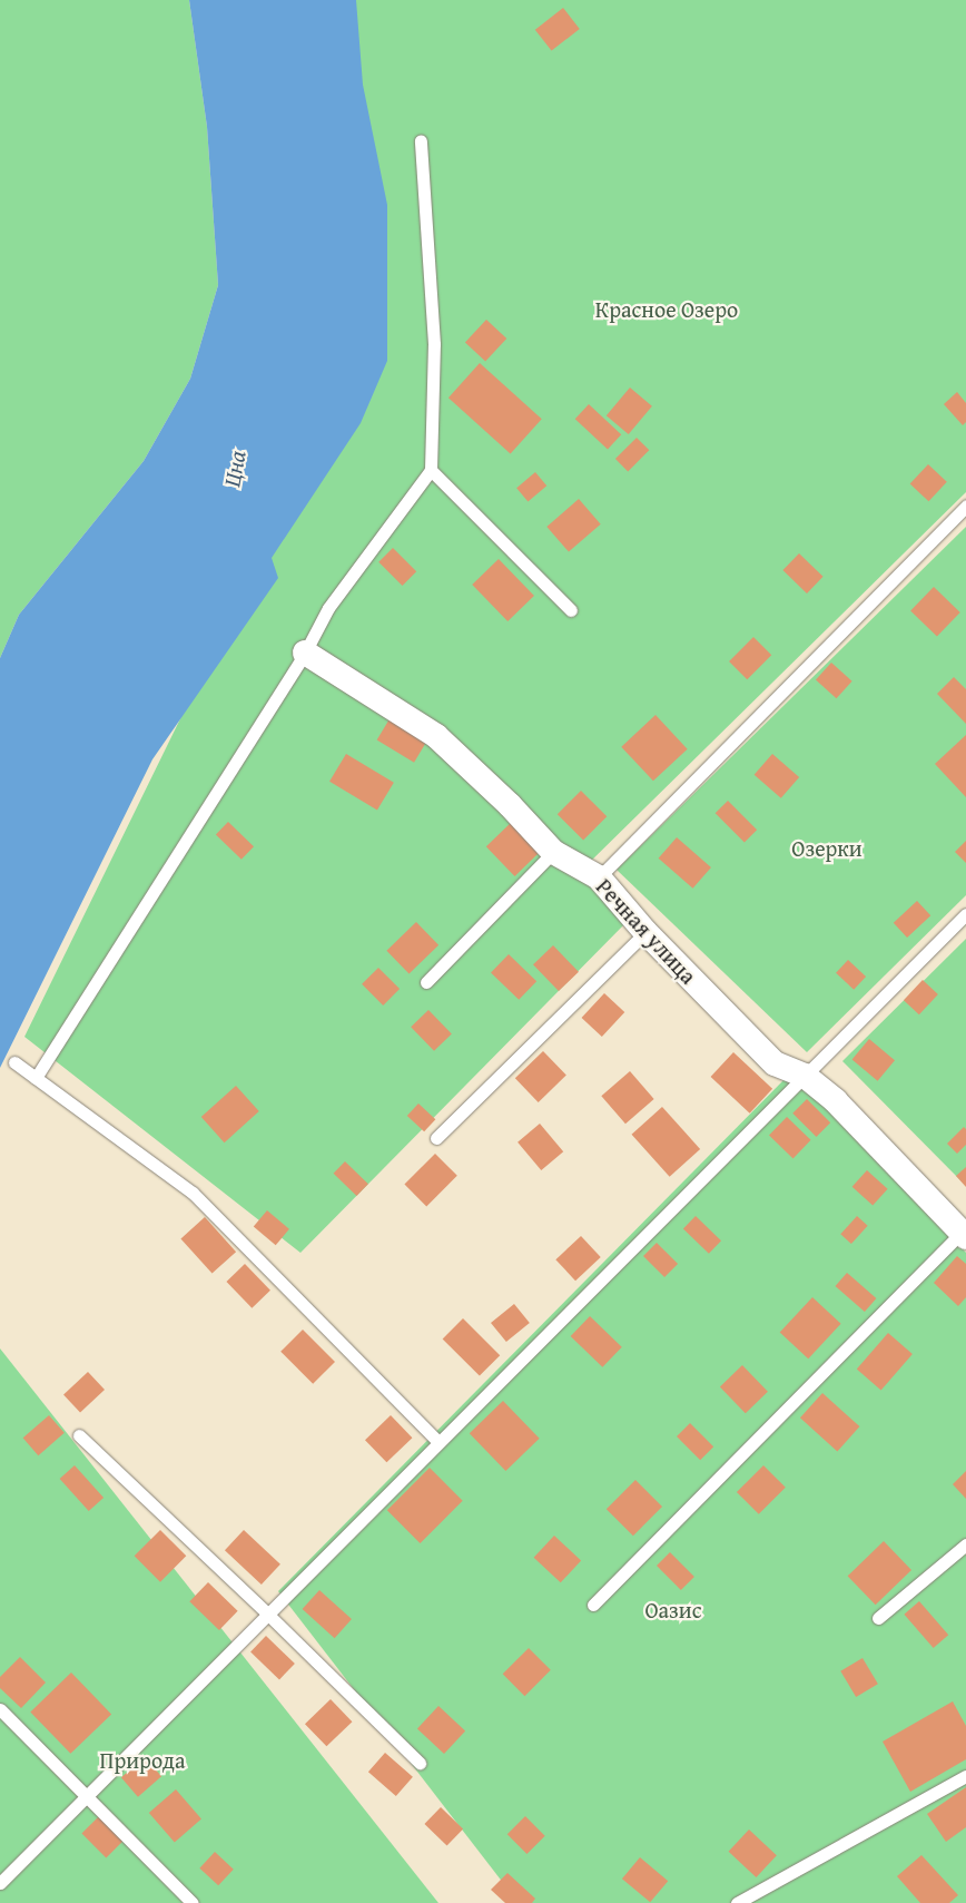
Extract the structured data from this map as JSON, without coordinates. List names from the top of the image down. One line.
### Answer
{"streets":{"street":["Речная улица"]},"water":["Цна"],"parks":["Красное Озеро","Озерки","Оазис","Природа"]}
